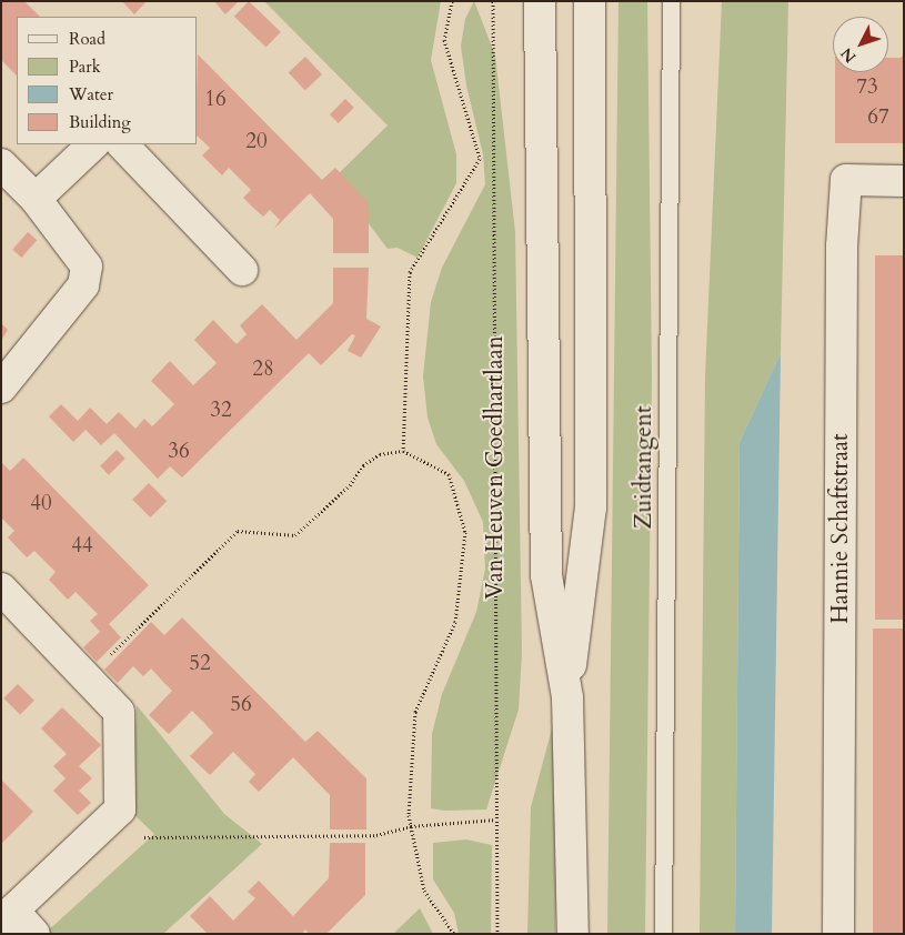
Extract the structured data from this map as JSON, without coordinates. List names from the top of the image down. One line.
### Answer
{"streets":{"street":["Van Heuven Goedhartlaan","Hannie Schaftstraat"],"lane":["Zuidtangent"]},"house_numbers":["73","16","67","20","28","32","36","40","44","52","56"],"legend":["Road","Park","Water","Building"],"north":"bottom left"}
